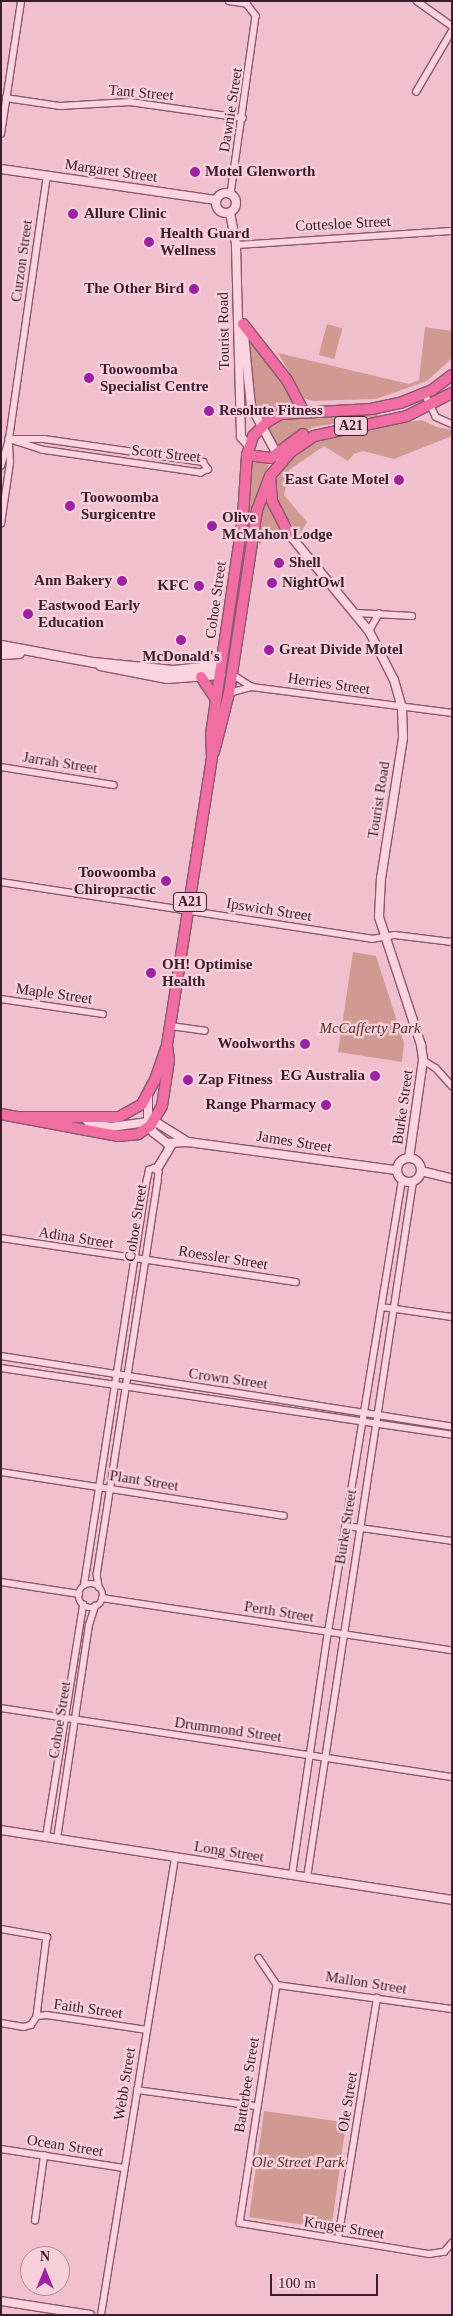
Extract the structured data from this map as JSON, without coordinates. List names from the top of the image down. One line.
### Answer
{"streets":{"highway":["A21","Cohoe Street"],"street":["Tant Street","Dawnie Street","Margaret Street","Cottesloe Street","Curzon Street","Tourist Road","Scott Street","Herries Street","Jarrah Street","Ipswich Street","Maple Street","Burke Street","James Street","Adina Street","Roessler Street","Crown Street","Plant Street","Perth Street","Drummond Street","Long Street","Mallon Street","Faith Street","Webb Street","Batterbee Street","Ole Street","Ocean Street","Kruger Street"]},"crossings":[["Tant Street","Dawnie Street"],["Dawnie Street","Margaret Street"],["Dawnie Street","Tourist Road"],["Margaret Street","Curzon Street"],["Margaret Street","Tourist Road"],["Cottesloe Street","Tourist Road"],["Curzon Street","Scott Street"],["Tourist Road","A21"],["Tourist Road","Cohoe Street"],["Tourist Road","Herries Street"],["Tourist Road","Ipswich Street"],["Tourist Road","Burke Street"],["A21","Cohoe Street"],["Cohoe Street","Herries Street"],["Cohoe Street","Ipswich Street"],["Cohoe Street","James Street"],["Cohoe Street","Adina Street"],["Cohoe Street","Roessler Street"],["Cohoe Street","Crown Street"],["Cohoe Street","Plant Street"],["Cohoe Street","Perth Street"],["Cohoe Street","Drummond Street"],["Cohoe Street","Long Street"],["Burke Street","James Street"],["Burke Street","Crown Street"],["Burke Street","Perth Street"],["Burke Street","Drummond Street"],["Burke Street","Long Street"],["Adina Street","Roessler Street"],["Long Street","Webb Street"],["Mallon Street","Batterbee Street"],["Mallon Street","Ole Street"],["Faith Street","Webb Street"],["Webb Street","Ocean Street"],["Batterbee Street","Kruger Street"],["Ole Street","Kruger Street"]],"parks":["McCafferty Park","Ole Street Park"],"places":["Motel Glenworth","Allure Clinic","Health Guard Wellness","The Other Bird","Toowoomba Specialist Centre","Resolute Fitness","East Gate Motel","Toowoomba Surgicentre","Olive McMahon Lodge","Shell","Ann Bakery","NightOwl","KFC","Eastwood Early Education","McDonald's","Great Divide Motel","Toowoomba Chiropractic","OH! Optimise Health","Woolworths","EG Australia","Zap Fitness","Range Pharmacy"],"scale_bar":"100 m","north":"top"}
